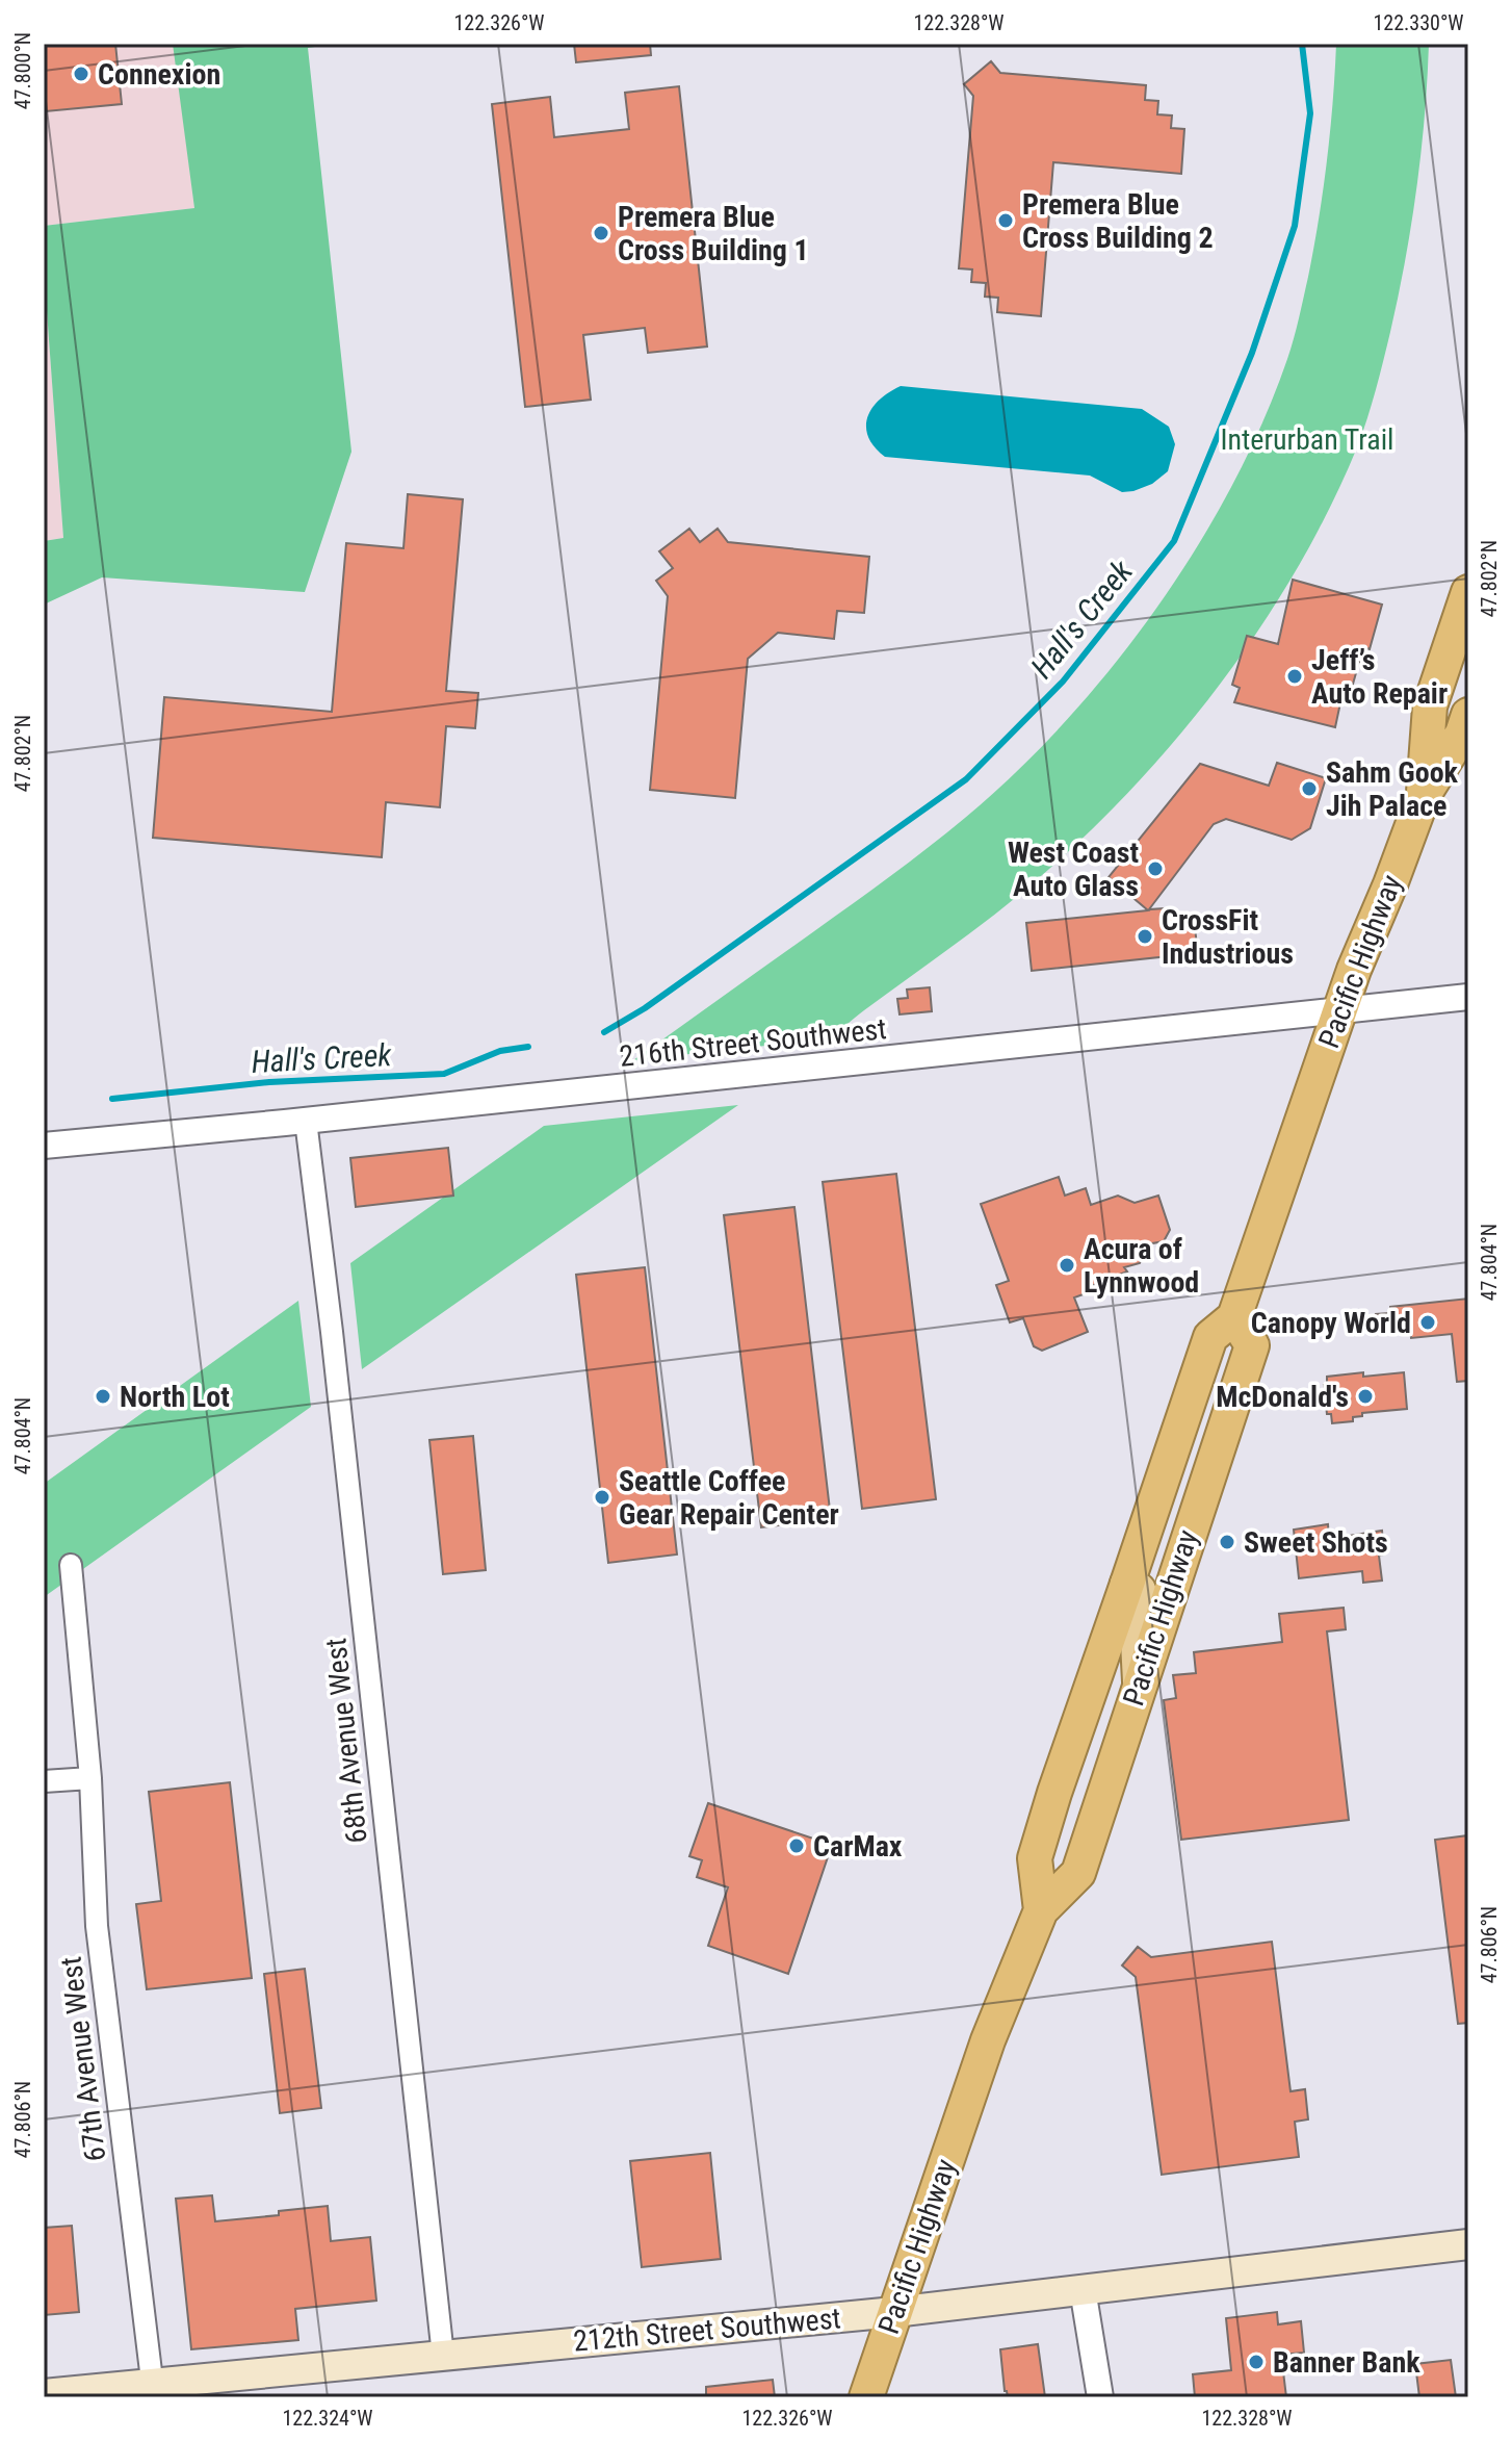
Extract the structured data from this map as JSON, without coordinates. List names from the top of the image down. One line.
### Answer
{"streets":{"highway":["Pacific Highway"],"main road":["212th Street Southwest"],"street":["216th Street Southwest","68th Avenue West","67th Avenue West"]},"crossings":[["Pacific Highway","216th Street Southwest"],["Pacific Highway","212th Street Southwest"],["216th Street Southwest","68th Avenue West"],["68th Avenue West","212th Street Southwest"],["67th Avenue West","212th Street Southwest"]],"water":["Hall's Creek"],"parks":["Interurban Trail"],"places":["Connexion","Premera Blue Cross Building 2","Premera Blue Cross Building 1","Jeff’s Auto Repair","Sahm Gook Jih Palace","West Coast Auto Glass","CrossFit Industrious","Acura of Lynnwood","Canopy World","North Lot","McDonald's","Seattle Coffee Gear Repair Center","Sweet Shots","CarMax","Banner Bank"],"coordinates":["122.326°W","122.328°W","122.330°W","47.800°N","47.802°N","47.804°N","47.806°N","122.324°W"]}
